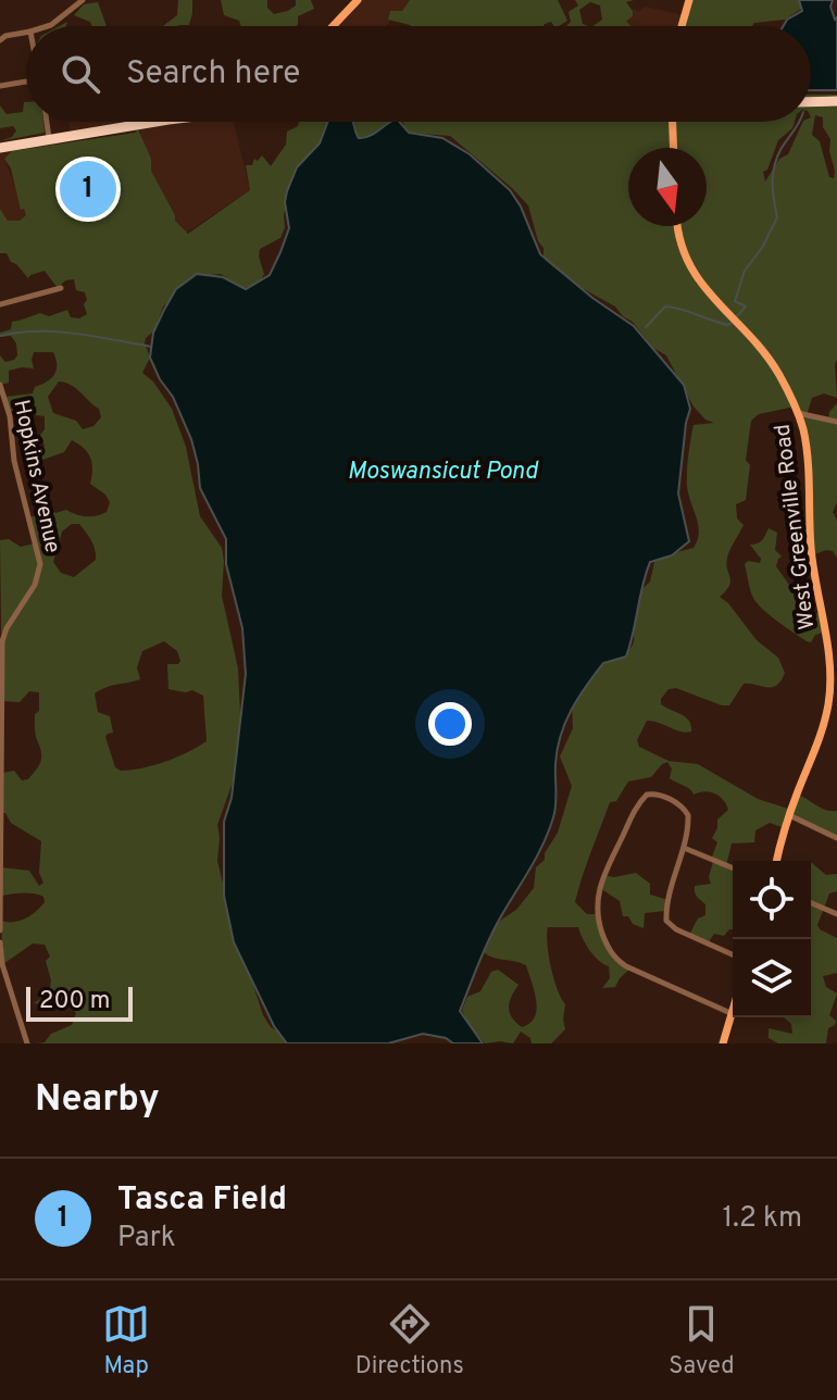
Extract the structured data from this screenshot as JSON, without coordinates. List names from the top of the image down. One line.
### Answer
{"streets":{"main road":["West Greenville Road"],"street":["Hopkins Avenue"]},"water":["Moswansicut Pond"],"scale_bar":"200 m","north":"bottom","page":{"search":"Search here","pins":"1","scale":"200 m","heading":"Nearby","list":[{"mark":"1","name":"Tasca Field","note":"Park","value":"1.2 km"}],"nav":["Map","Directions","Saved"]}}
